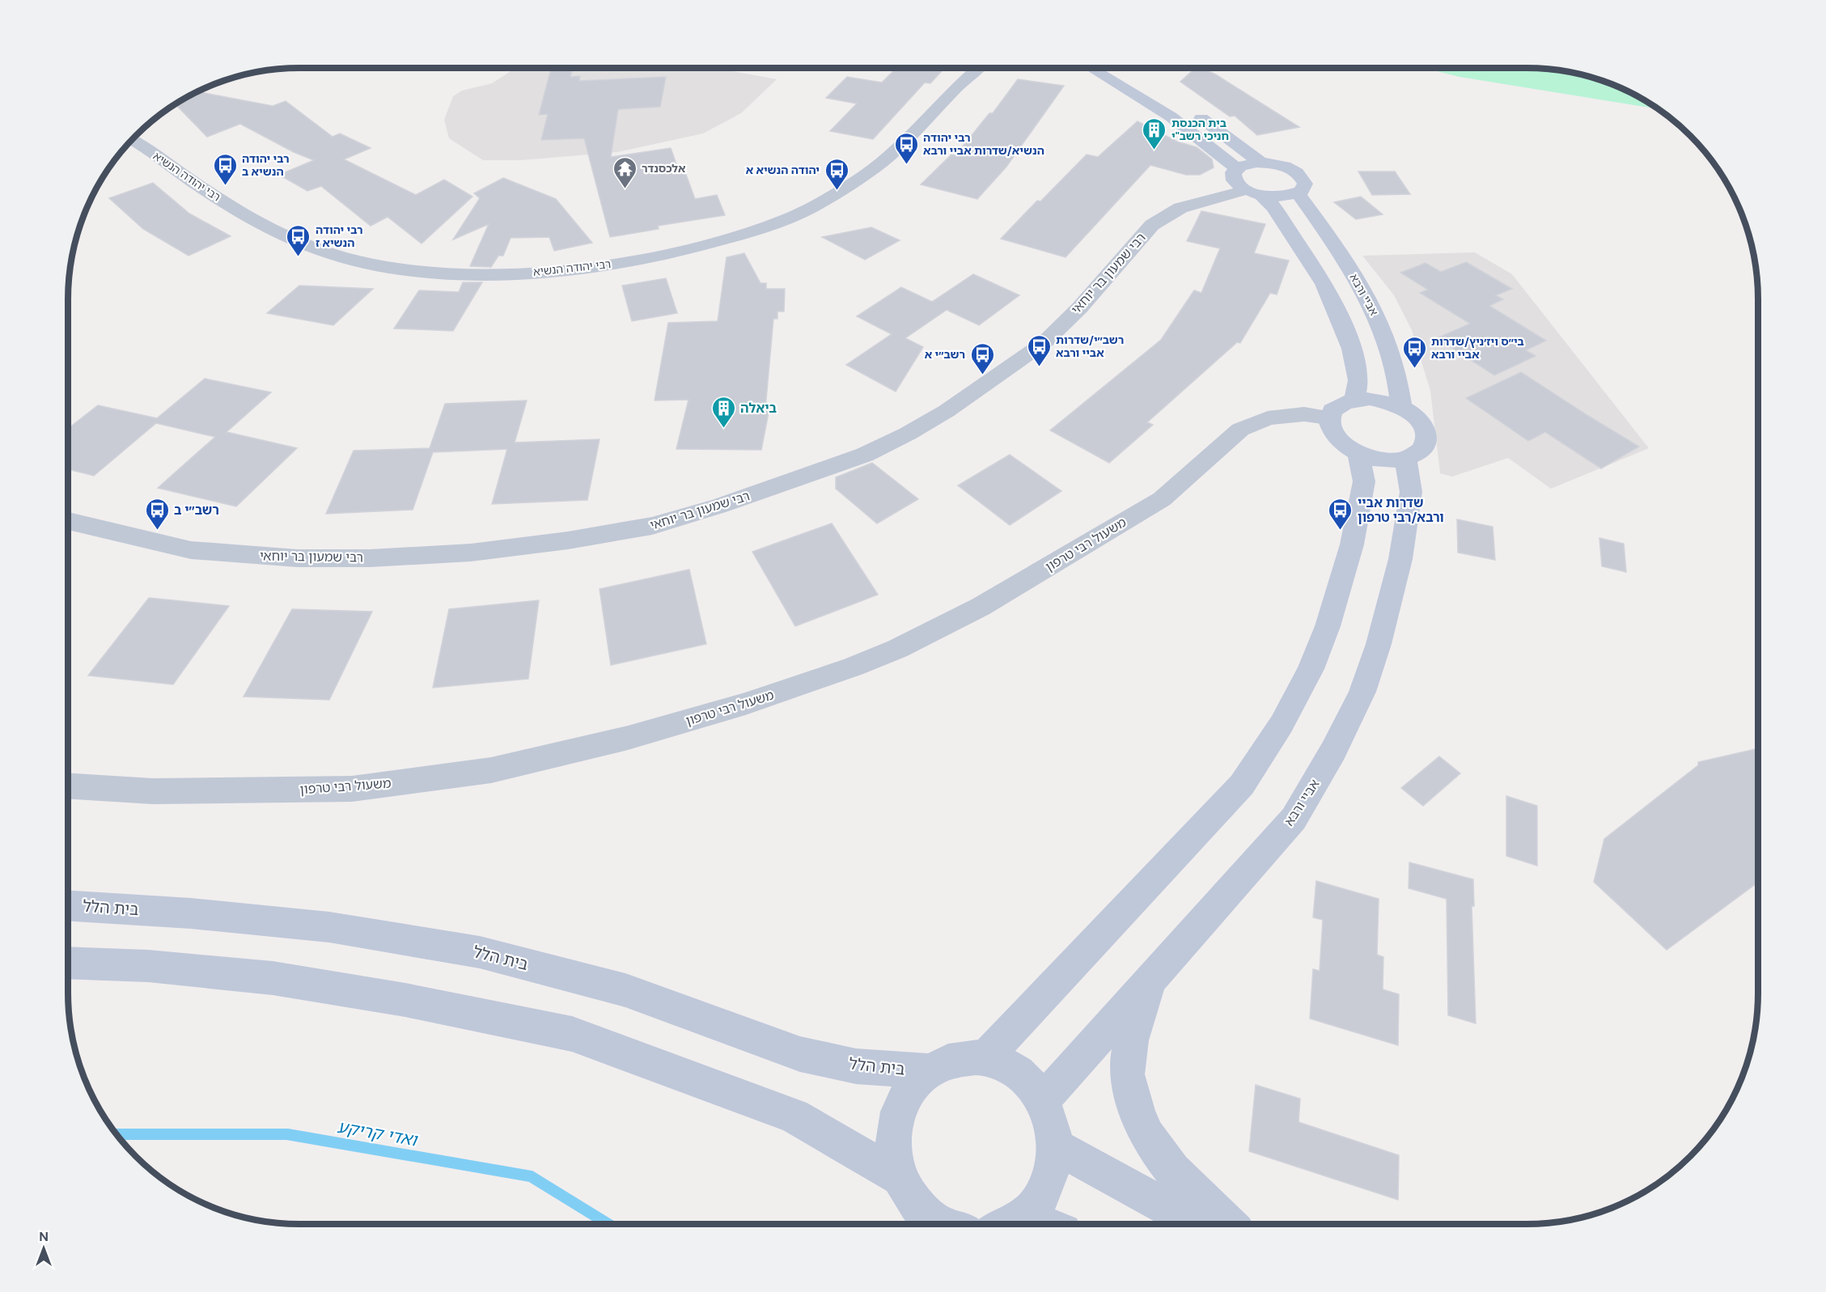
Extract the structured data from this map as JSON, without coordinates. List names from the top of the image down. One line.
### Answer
{"streets":{"street":["רבי יהודה הנשיא","רבי שמעון בר יוחאי","אביי ורבא","משעול רבי טרפון","בית הלל"]},"crossings":[["אביי ורבא","משעול רבי טרפון"]],"water":["ואדי קריקע"],"places":{"building":["בית הכנסת חניכי רשב\"י","ביאלה"],"bus stop":["רבי יהודה הנשיא/שדרות אביי ורבא","רבי יהודה הנשיא ב","יהודה הנשיא א","רבי יהודה הנשיא ז","רשב״י/שדרות אביי ורבא","בי״ס ויז׳ניץ/שדרות אביי ורבא","רשב״י א","רשב״י ב","שדרות אביי ורבא/רבי טרפון"],"temple":["אלכסנדר"]},"north":"top"}
